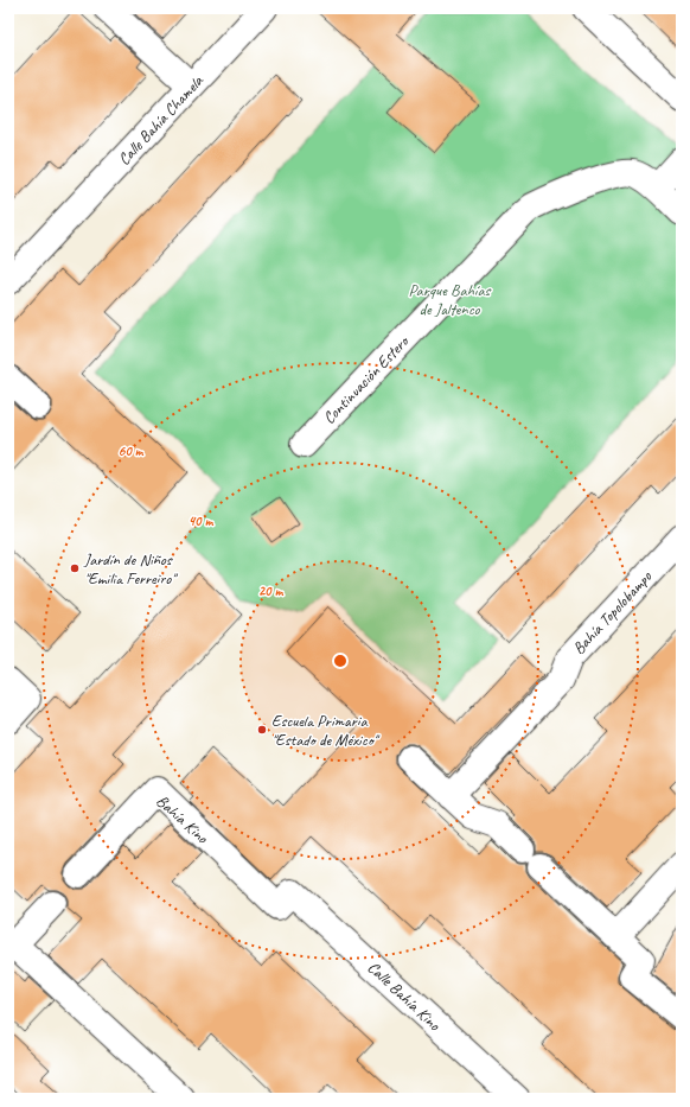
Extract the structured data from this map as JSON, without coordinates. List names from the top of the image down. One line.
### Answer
{"streets":{"street":["Calle Bahía Chamela","Continuación Estero","Bahía Topolobampo","Bahía Kino","Calle Bahía Kino"]},"crossings":[["Bahía Kino","Calle Bahía Kino"]],"parks":["Parque Bahías de Jaltenco"],"places":["Jardín de Niños \"Emilia Ferreiro\"","Escuela Primaria \"Estado de México\""],"rings":["60 m","40 m","20 m"]}
